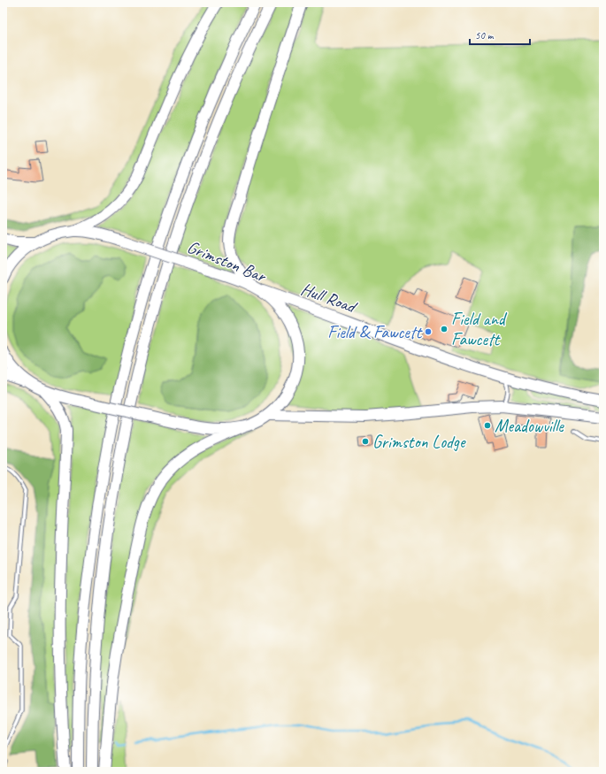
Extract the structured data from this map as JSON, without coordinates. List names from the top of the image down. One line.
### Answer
{"streets":{"main road":["Grimston Bar","Hull Road"]},"crossings":[["Grimston Bar","Hull Road"]],"places":["Field and Fawcett","Field & Fawcett","Meadowville","Grimston Lodge"],"scale_bar":"50 m"}
